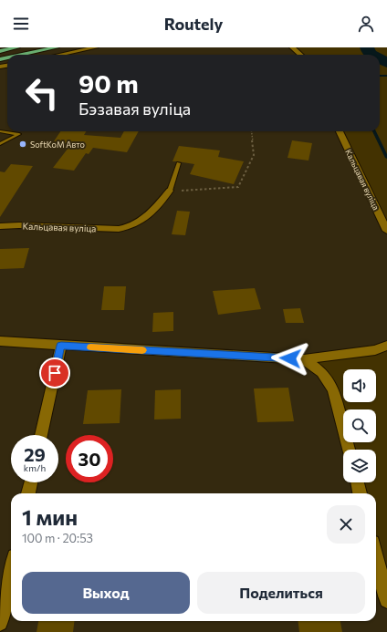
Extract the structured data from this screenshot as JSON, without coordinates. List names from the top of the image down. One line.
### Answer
{"streets":{"street":["Кальцавая вуліца"]},"places":["SoftKoM Авто"],"page":{"header":"Routely","turn":["90 m","Бэзавая вуліца"],"speed":"29 km/h","limit":"30","heading":["1 мин","100 m · 20:53"],"buttons":["Выход","Поделиться"]}}
